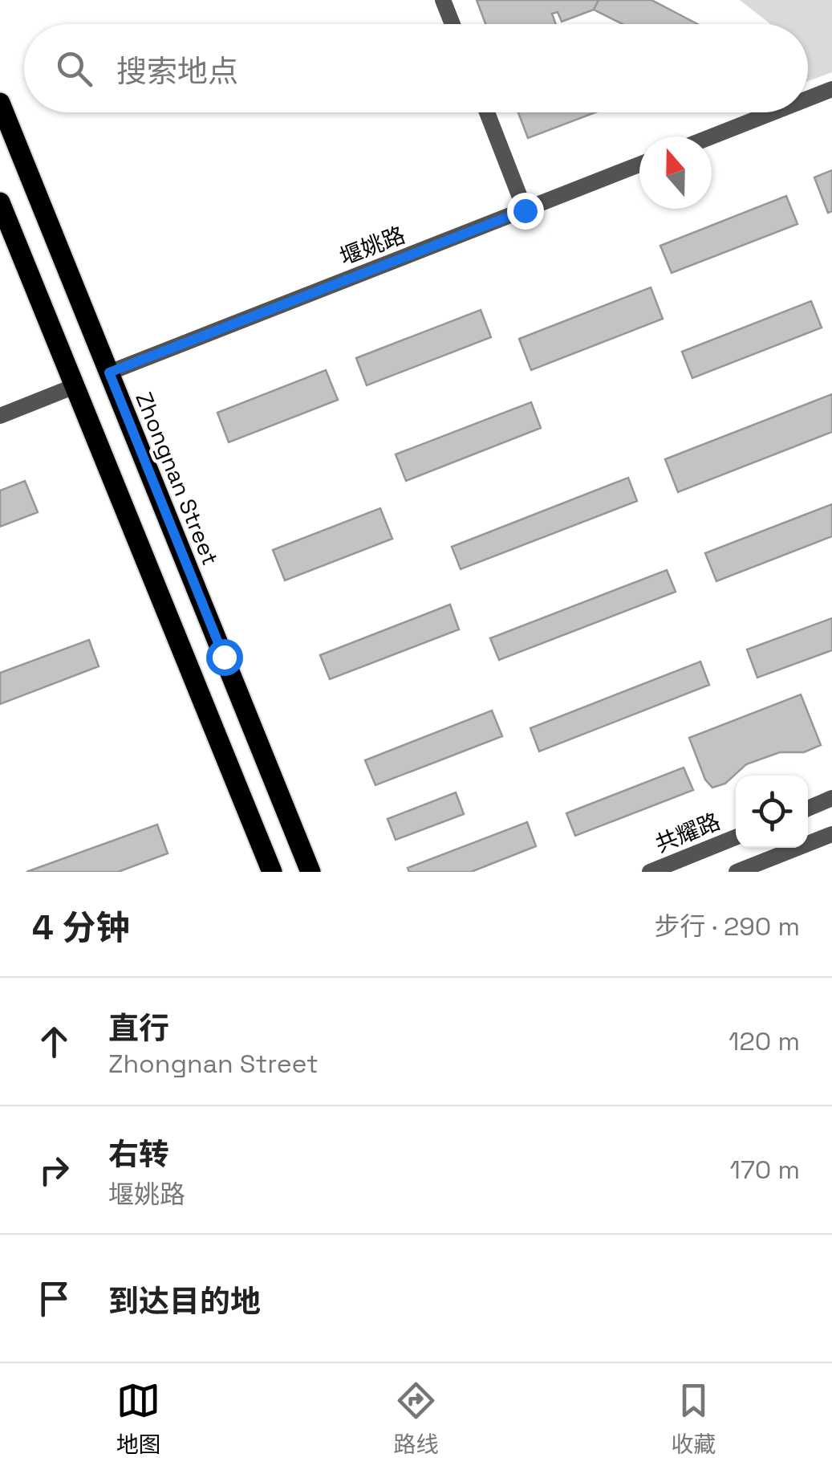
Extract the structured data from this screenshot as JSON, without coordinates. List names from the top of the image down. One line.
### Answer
{"streets":{"main road":["Zhongnan Street"],"street":["堰姚路","共耀路"]},"crossings":[["堰姚路","Zhongnan Street"]],"north":"top","page":{"search":"搜索地点","heading":["4 分钟","步行 · 290 m"],"list":[["直行","Zhongnan Street","120 m"],["右转","堰姚路","170 m"],"到达目的地"],"nav":["地图","路线","收藏"]}}
